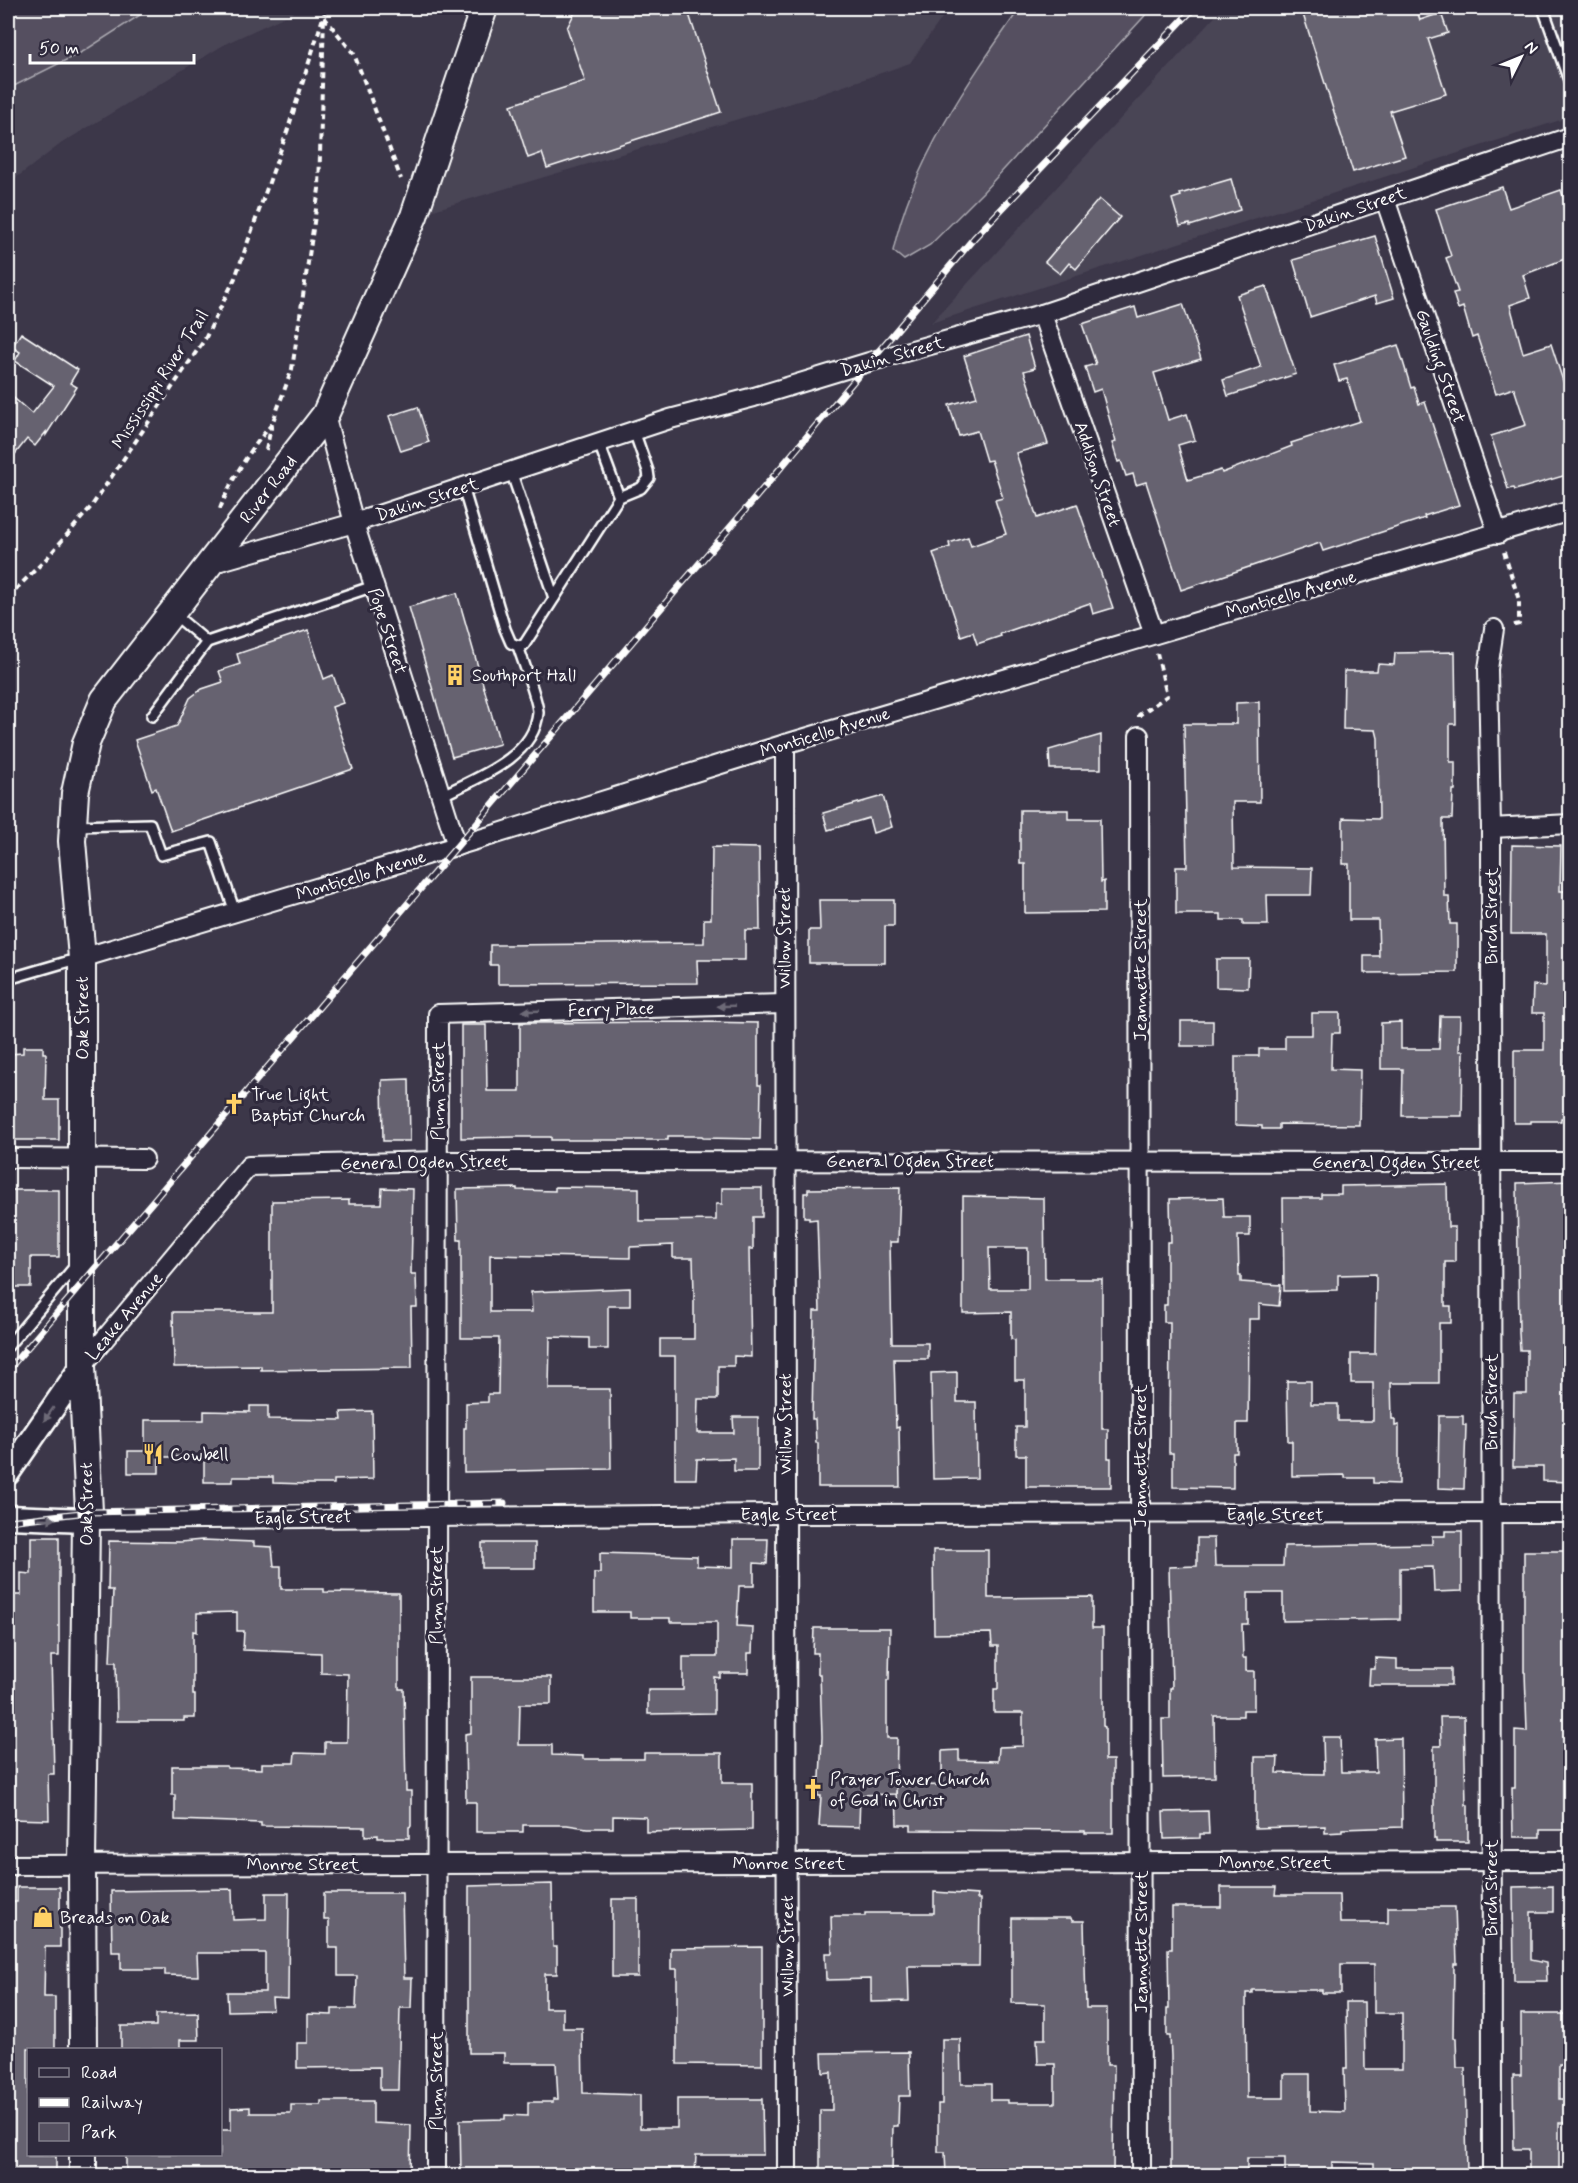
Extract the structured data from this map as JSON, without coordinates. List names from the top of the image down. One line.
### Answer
{"streets":{"main road":["River Road","Oak Street"],"street":["Dakin Street","Gaulding Street","Addison Street","Monticello Avenue","Pope Street","Birch Street","Willow Street","Jeannette Street","Ferry Place","Plum Street","General Ogden Street","Leake Avenue","Eagle Street","Monroe Street"],"path":["Mississippi River Trail"]},"crossings":[["Dakin Street","Gaulding Street"],["Dakin Street","Addison Street"],["Dakin Street","River Road"],["Dakin Street","Pope Street"],["Gaulding Street","Monticello Avenue"],["Addison Street","Monticello Avenue"],["River Road","Monticello Avenue"],["River Road","Pope Street"],["River Road","Oak Street"],["Monticello Avenue","Pope Street"],["Monticello Avenue","Willow Street"],["Monticello Avenue","Oak Street"],["Birch Street","General Ogden Street"],["Birch Street","Eagle Street"],["Birch Street","Monroe Street"],["Willow Street","Ferry Place"],["Willow Street","General Ogden Street"],["Willow Street","Eagle Street"],["Willow Street","Monroe Street"],["Jeannette Street","General Ogden Street"],["Jeannette Street","Eagle Street"],["Jeannette Street","Monroe Street"],["Ferry Place","Plum Street"],["Oak Street","Leake Avenue"],["Oak Street","Eagle Street"],["Oak Street","Monroe Street"],["Plum Street","General Ogden Street"],["Plum Street","Eagle Street"],["Plum Street","Monroe Street"],["General Ogden Street","Leake Avenue"]],"one_way":["Ferry Place"],"places":{"building":["Southport Hall"],"church":["True Light Baptist Church","Prayer Tower Church of God in Christ"],"restaurant":["Cowbell"],"shop":["Breads on Oak"]},"legend":["Road","Railway","Park"],"scale_bar":"50 m","north":"top right"}
